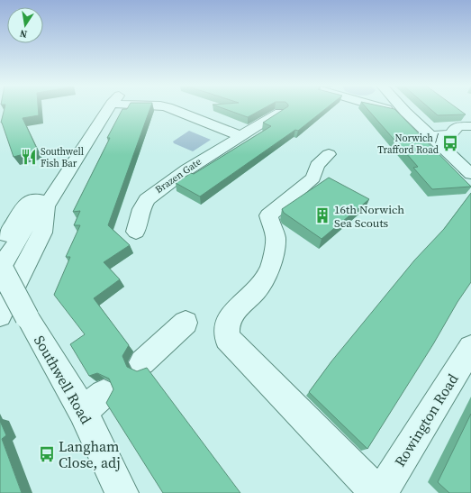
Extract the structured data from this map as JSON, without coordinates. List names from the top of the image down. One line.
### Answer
{"streets":{"street":["Brazen Gate","Southwell Road","Rowington Road"]},"places":{"bus stop":["Norwich / Trafford Road","Langham Close, adj"],"restaurant":["Southwell Fish Bar"],"building":["16th Norwich Sea Scouts"]},"north":"bottom"}
